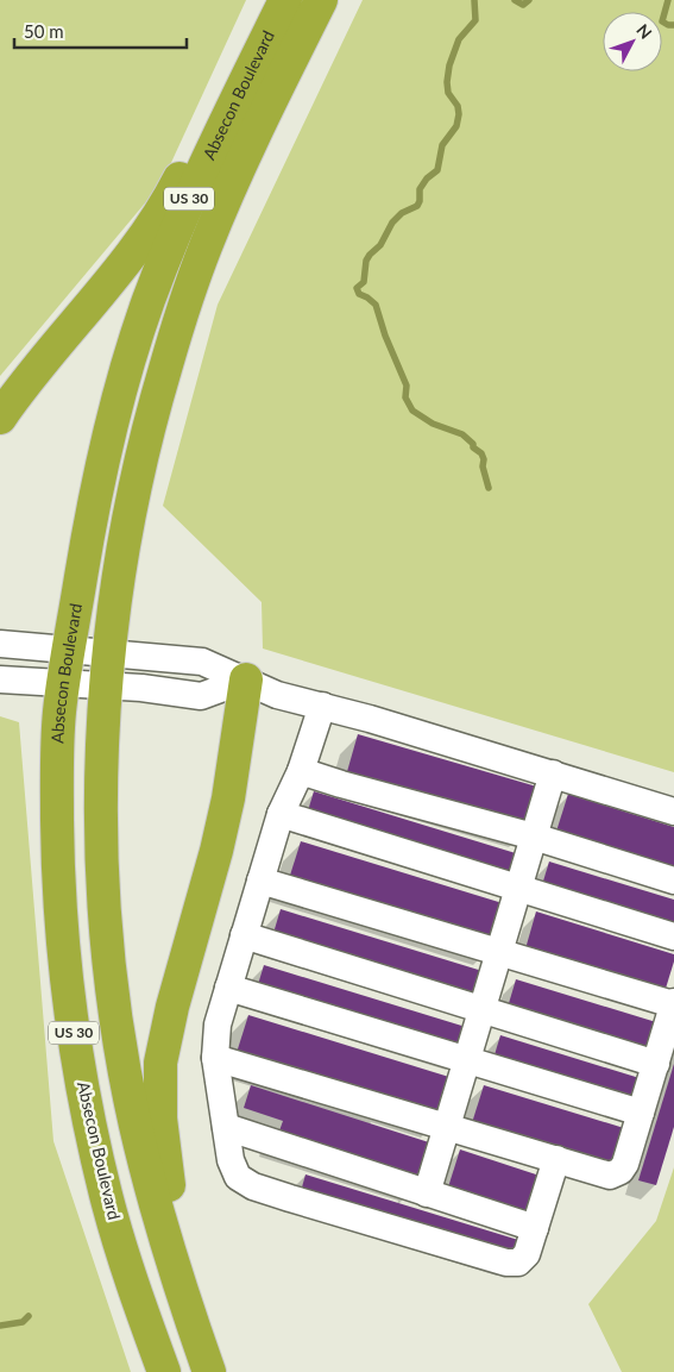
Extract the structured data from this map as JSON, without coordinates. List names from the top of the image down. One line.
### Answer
{"streets":{"highway":["Absecon Boulevard","US 30"]},"scale_bar":"50 m","north":"top right"}
